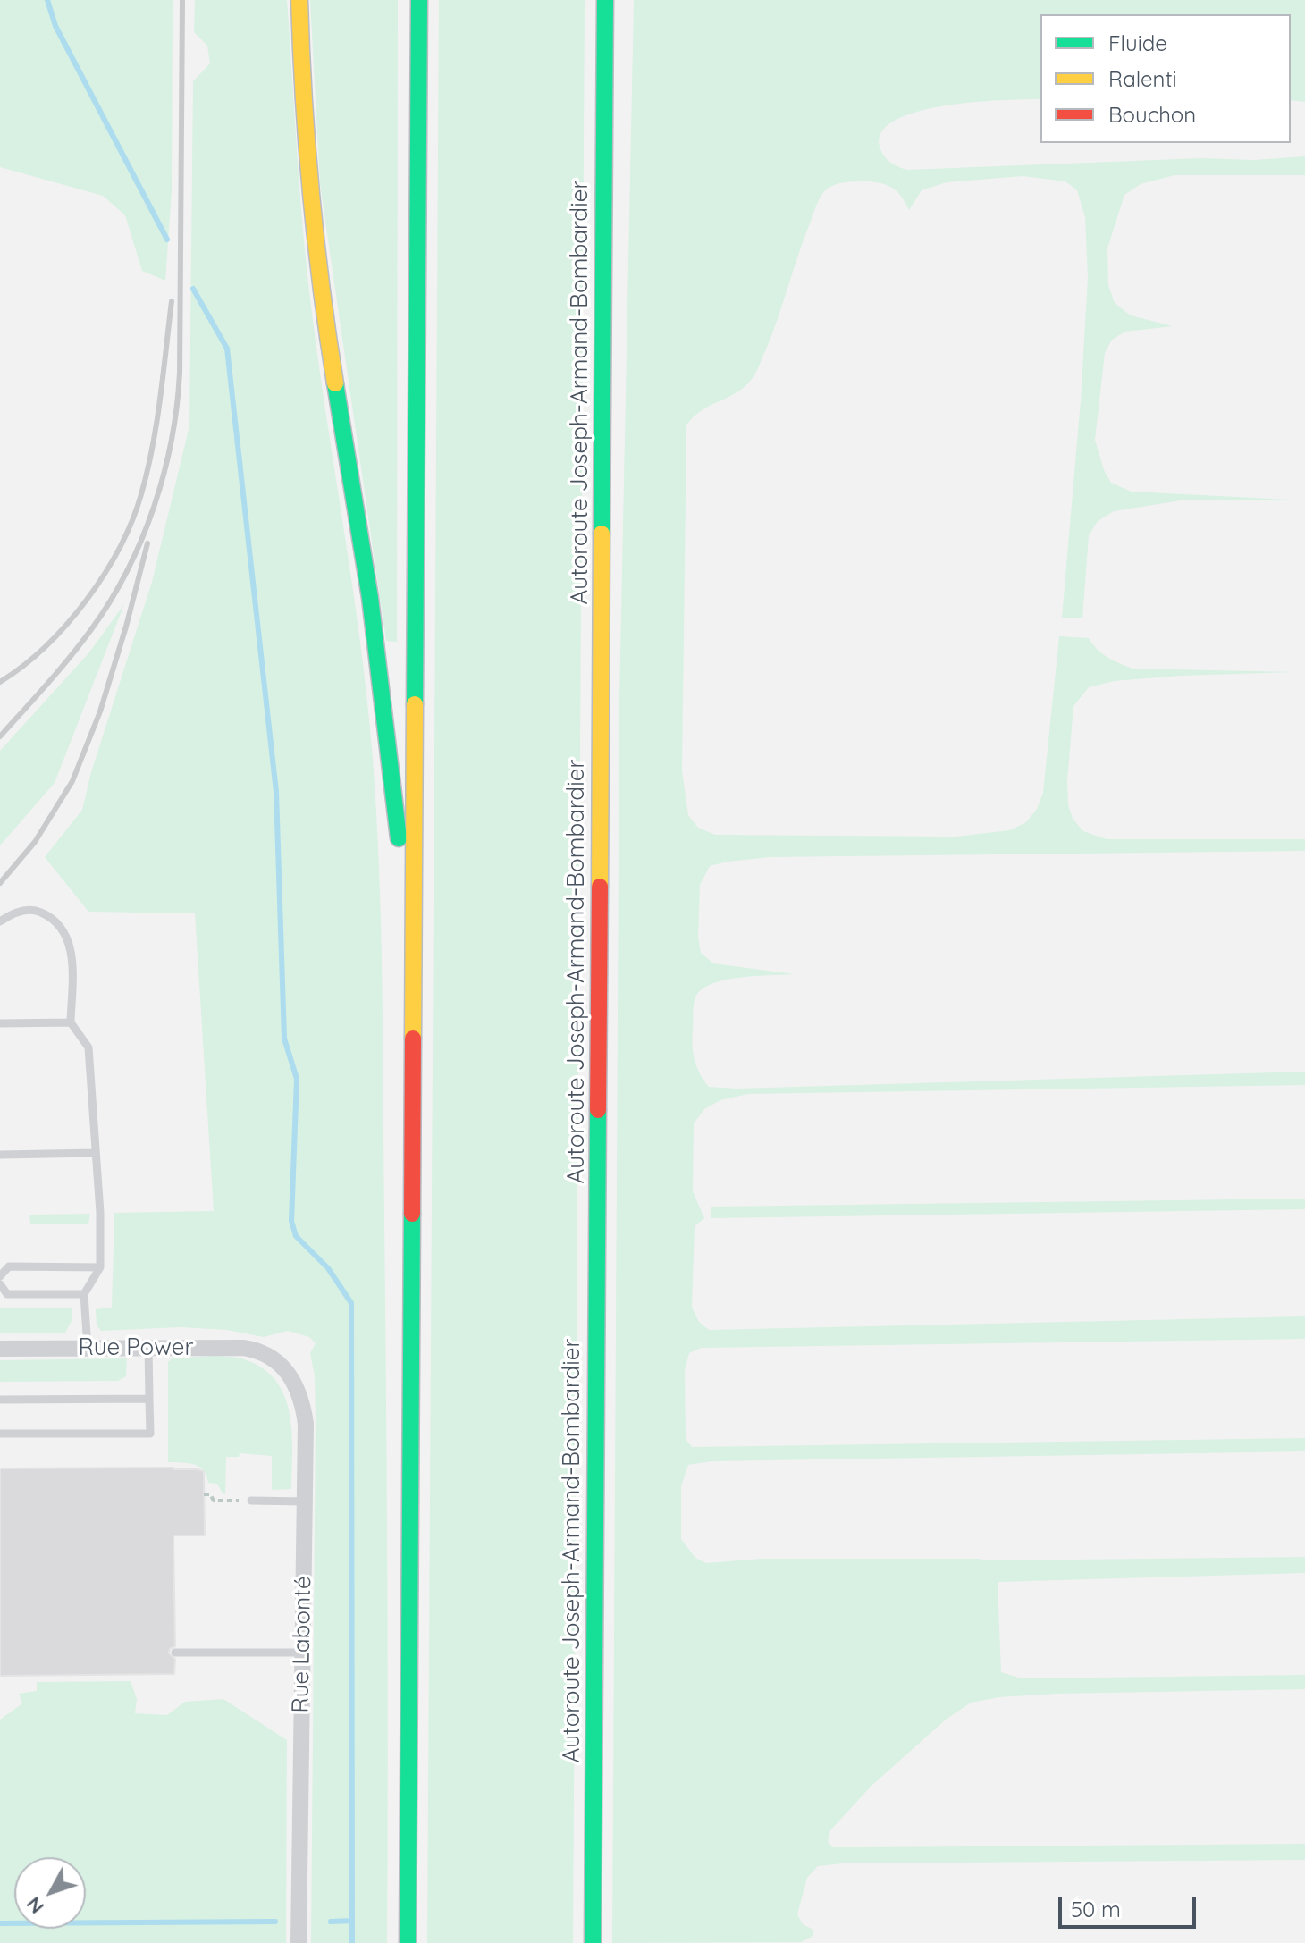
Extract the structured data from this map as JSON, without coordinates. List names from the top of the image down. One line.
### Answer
{"streets":{"highway":["Autoroute Joseph-Armand-Bombardier"],"street":["Rue Power","Rue Labonté"]},"crossings":[["Rue Power","Rue Labonté"]],"legend":["Fluide","Ralenti","Bouchon"],"scale_bar":"50 m","north":"bottom left"}
